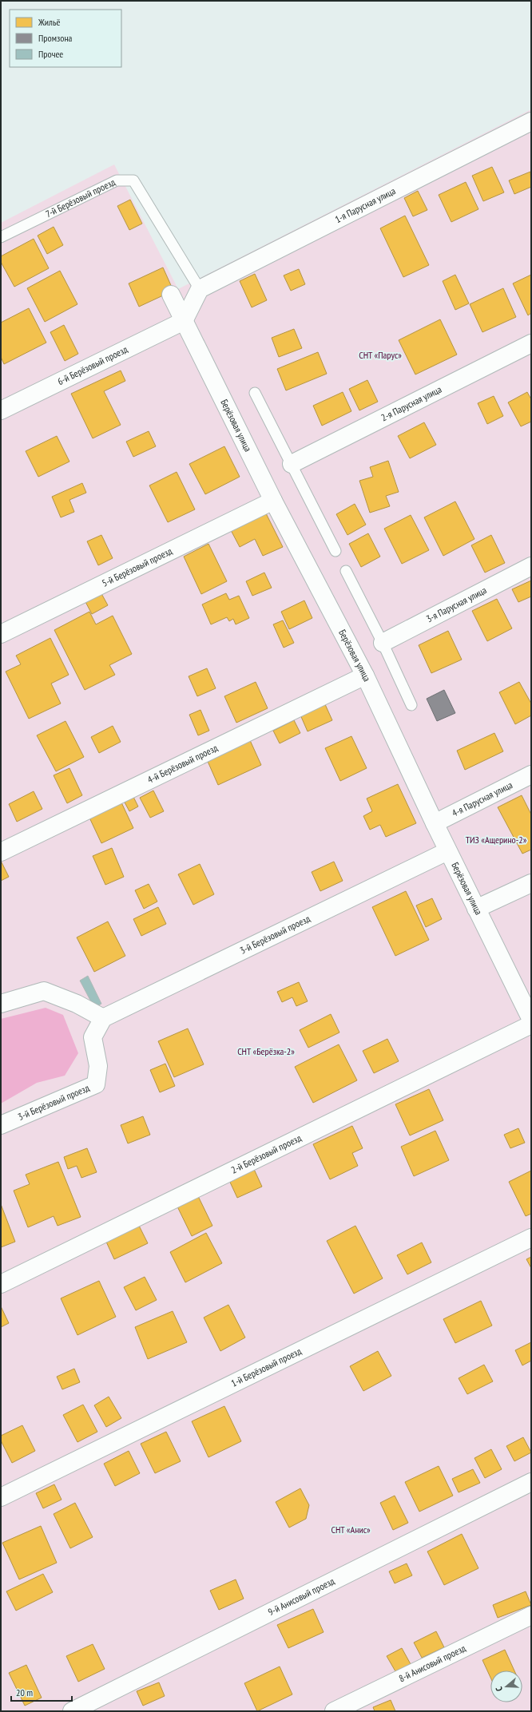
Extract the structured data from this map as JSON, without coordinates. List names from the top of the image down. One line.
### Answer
{"streets":{"street":["1-я Парусная улица","6-й Берёзовый проезд","2-я Парусная улица","Берёзовая улица","5-й Берёзовый проезд","3-я Парусная улица","4-й Берёзовый проезд","4-я Парусная улица","3-й Берёзовый проезд","2-й Берёзовый проезд","1-й Берёзовый проезд","9-й Анисовый проезд","8-й Анисовый проезд"],"lane":["7-й Берёзовый проезд"]},"crossings":[["7-й Берёзовый проезд","1-я Парусная улица"],["6-й Берёзовый проезд","Берёзовая улица"],["Берёзовая улица","5-й Берёзовый проезд"],["Берёзовая улица","4-й Берёзовый проезд"],["Берёзовая улица","4-я Парусная улица"],["Берёзовая улица","3-й Берёзовый проезд"]],"parks":["СНТ «Парус»","ТИЗ «Ащерино-2»","СНТ «Берёзка-2»","СНТ «Анис»"],"legend":["Жильё","Промзона","Прочее"],"scale_bar":"20 m","north":"left"}
